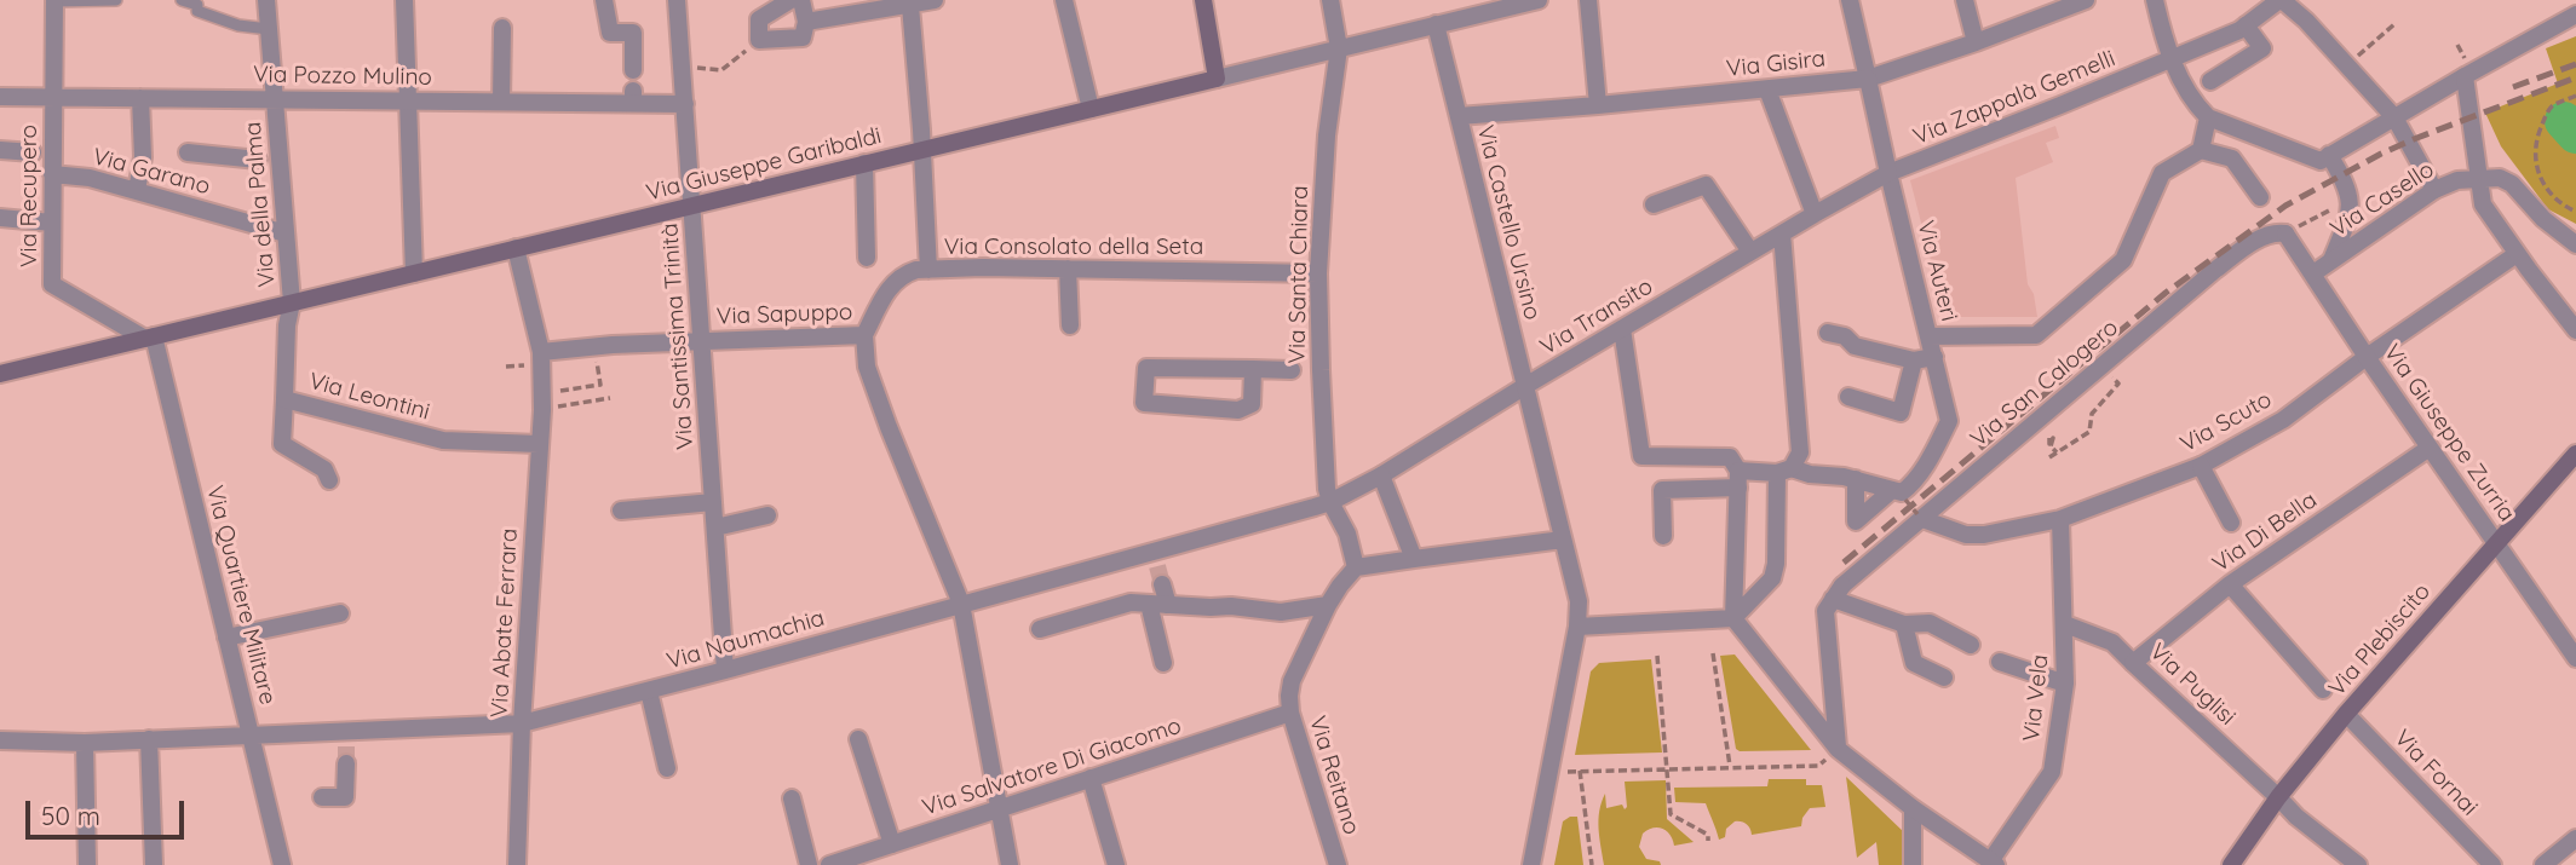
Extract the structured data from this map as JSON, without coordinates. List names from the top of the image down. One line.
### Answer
{"streets":{"main road":["Via Giuseppe Garibaldi","Via Plebiscito"],"street":["Via Gisira","Via Pozzo Mulino","Via Zappalà Gemelli","Via Garano","Via Recupero","Via Casello","Via della Palma","Via Castello Ursino","Via Consolato della Seta","Via Auteri","Via Santa Chiara","Via Sapuppo","Via Transito","Via Santissima Trinità","Via San Calogero","Via Leontini","Via Scuto","Via Giuseppe Zurria","Via Di Bella","Via Quartiere Militare","Via Abate Ferrara","Via Naumachia","Via Puglisi","Via Vela","Via Salvatore Di Giacomo","Via Fornai","Via Reitano"]},"crossings":[["Via Gisira","Via Castello Ursino"],["Via Gisira","Via Auteri"],["Via Pozzo Mulino","Via Recupero"],["Via Pozzo Mulino","Via della Palma"],["Via Pozzo Mulino","Via Santissima Trinità"],["Via Zappalà Gemelli","Via Auteri"],["Via Zappalà Gemelli","Via Transito"],["Via Giuseppe Garibaldi","Via Recupero"],["Via Giuseppe Garibaldi","Via della Palma"],["Via Giuseppe Garibaldi","Via Castello Ursino"],["Via Giuseppe Garibaldi","Via Santa Chiara"],["Via Giuseppe Garibaldi","Via Santissima Trinità"],["Via Giuseppe Garibaldi","Via Leontini"],["Via Giuseppe Garibaldi","Via Quartiere Militare"],["Via Garano","Via Recupero"],["Via Garano","Via della Palma"],["Via Recupero","Via Quartiere Militare"],["Via Casello","Via Giuseppe Zurria"],["Via della Palma","Via Leontini"],["Via Castello Ursino","Via Transito"],["Via Consolato della Seta","Via Santa Chiara"],["Via Consolato della Seta","Via Sapuppo"],["Via Auteri","Via Transito"],["Via Santa Chiara","Via Transito"],["Via Santa Chiara","Via Naumachia"],["Via Santa Chiara","Via Reitano"],["Via Sapuppo","Via Santissima Trinità"],["Via Sapuppo","Via Abate Ferrara"],["Via Transito","Via Naumachia"],["Via Santissima Trinità","Via Naumachia"],["Via San Calogero","Via Scuto"],["Via San Calogero","Via Giuseppe Zurria"],["Via Leontini","Via Abate Ferrara"],["Via Scuto","Via Giuseppe Zurria"],["Via Scuto","Via Vela"],["Via Giuseppe Zurria","Via Di Bella"],["Via Giuseppe Zurria","Via Plebiscito"],["Via Di Bella","Via Puglisi"],["Via Quartiere Militare","Via Naumachia"],["Via Abate Ferrara","Via Naumachia"],["Via Plebiscito","Via Puglisi"],["Via Plebiscito","Via Fornai"],["Via Puglisi","Via Vela"],["Via Salvatore Di Giacomo","Via Reitano"]],"scale_bar":"50 m"}
